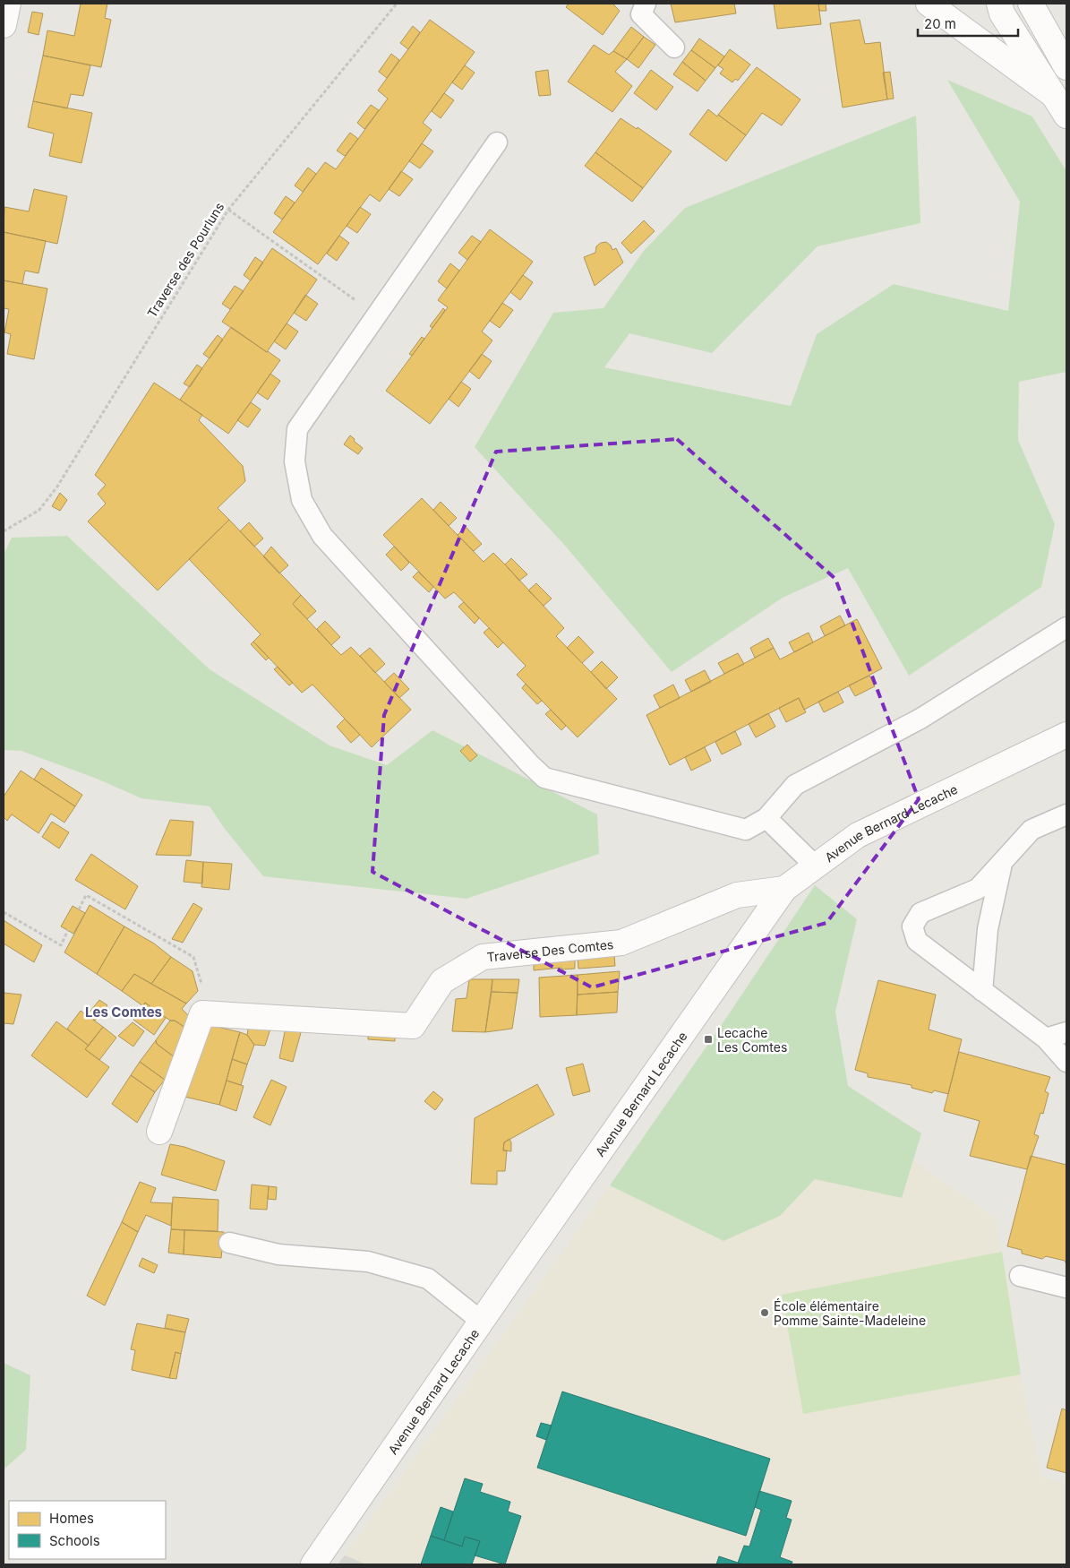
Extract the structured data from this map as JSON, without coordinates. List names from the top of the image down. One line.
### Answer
{"streets":{"street":["Avenue Bernard Lecache","Traverse Des Comtes"],"path":["Traverse des Pourluns"]},"crossings":[["Avenue Bernard Lecache","Traverse Des Comtes"]],"districts":["Les Comtes"],"places":{"transit":["Lecache Les Comtes"],"other":["École élémentaire Pomme Sainte-Madeleine"]},"legend":["Homes","Schools"],"scale_bar":"20 m"}
